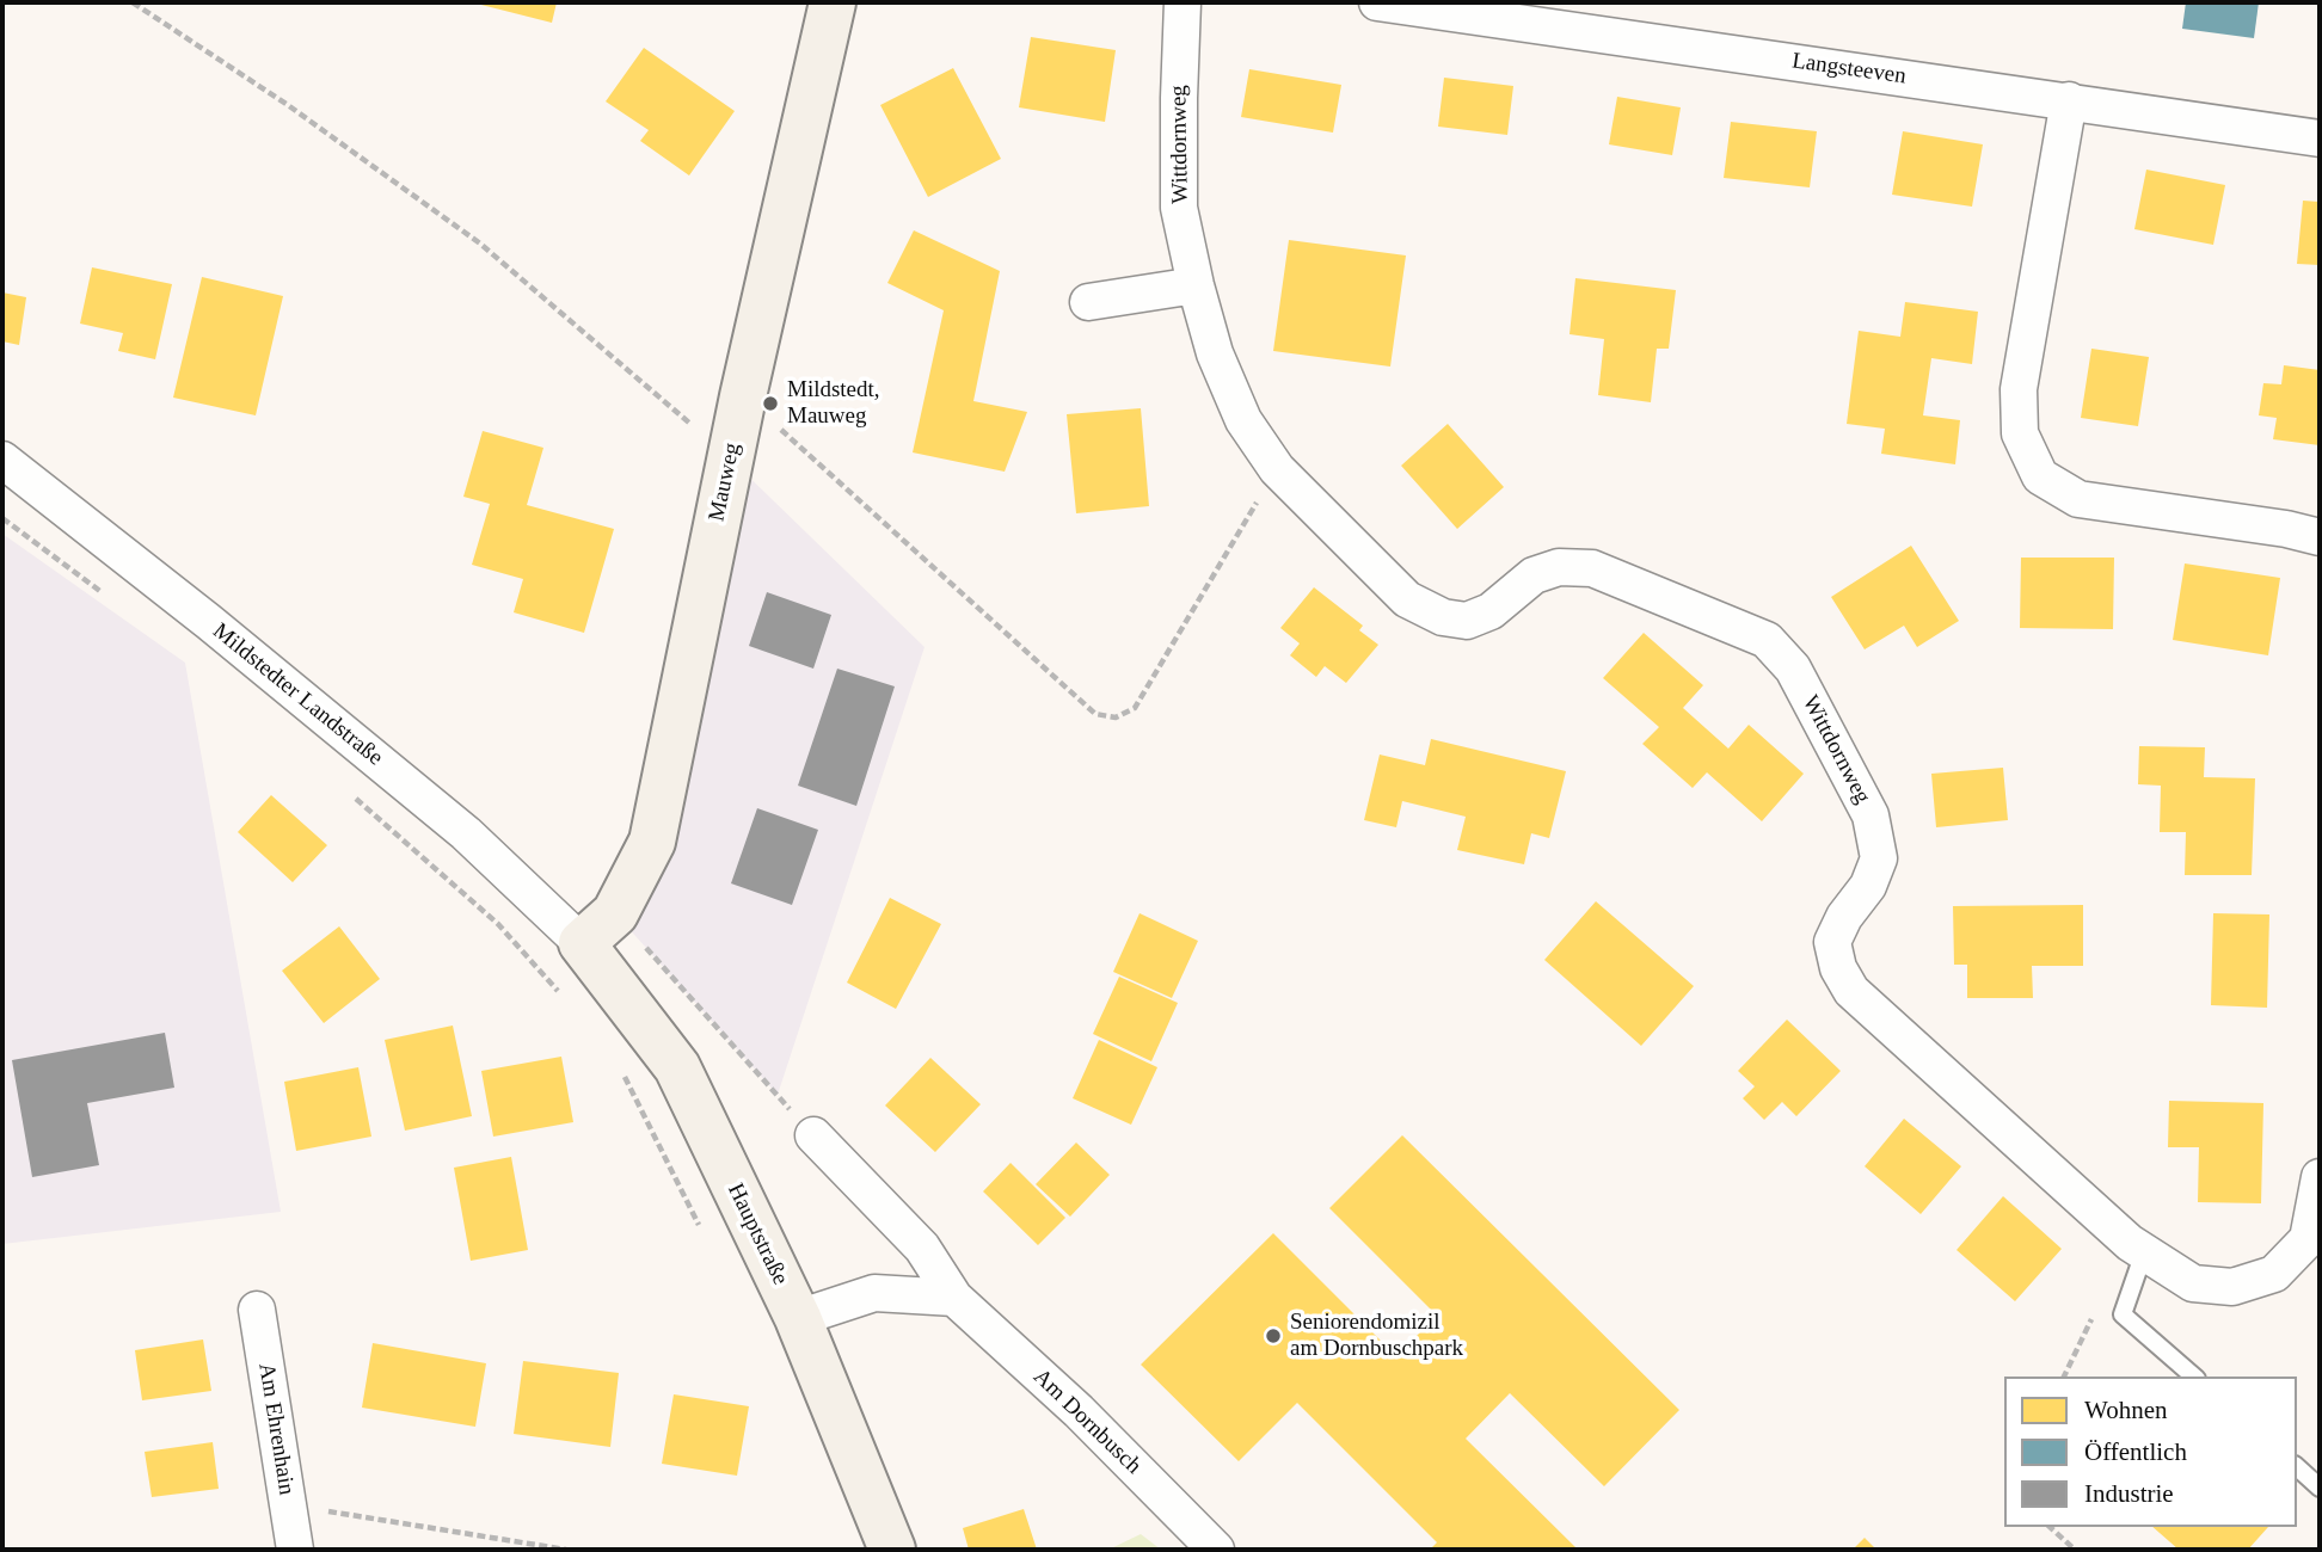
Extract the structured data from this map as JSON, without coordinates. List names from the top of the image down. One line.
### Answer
{"streets":{"street":["Langsteeven","Wittdornweg","Mauweg","Mildstedter Landstraße","Hauptstraße","Am Dornbusch","Am Ehrenhain"]},"crossings":[["Mauweg","Mildstedter Landstraße"],["Mauweg","Hauptstraße"],["Mildstedter Landstraße","Hauptstraße"]],"places":["Mildstedt, Mauweg","Seniorendomizil am Dornbuschpark"],"legend":["Wohnen","Öffentlich","Industrie"]}
